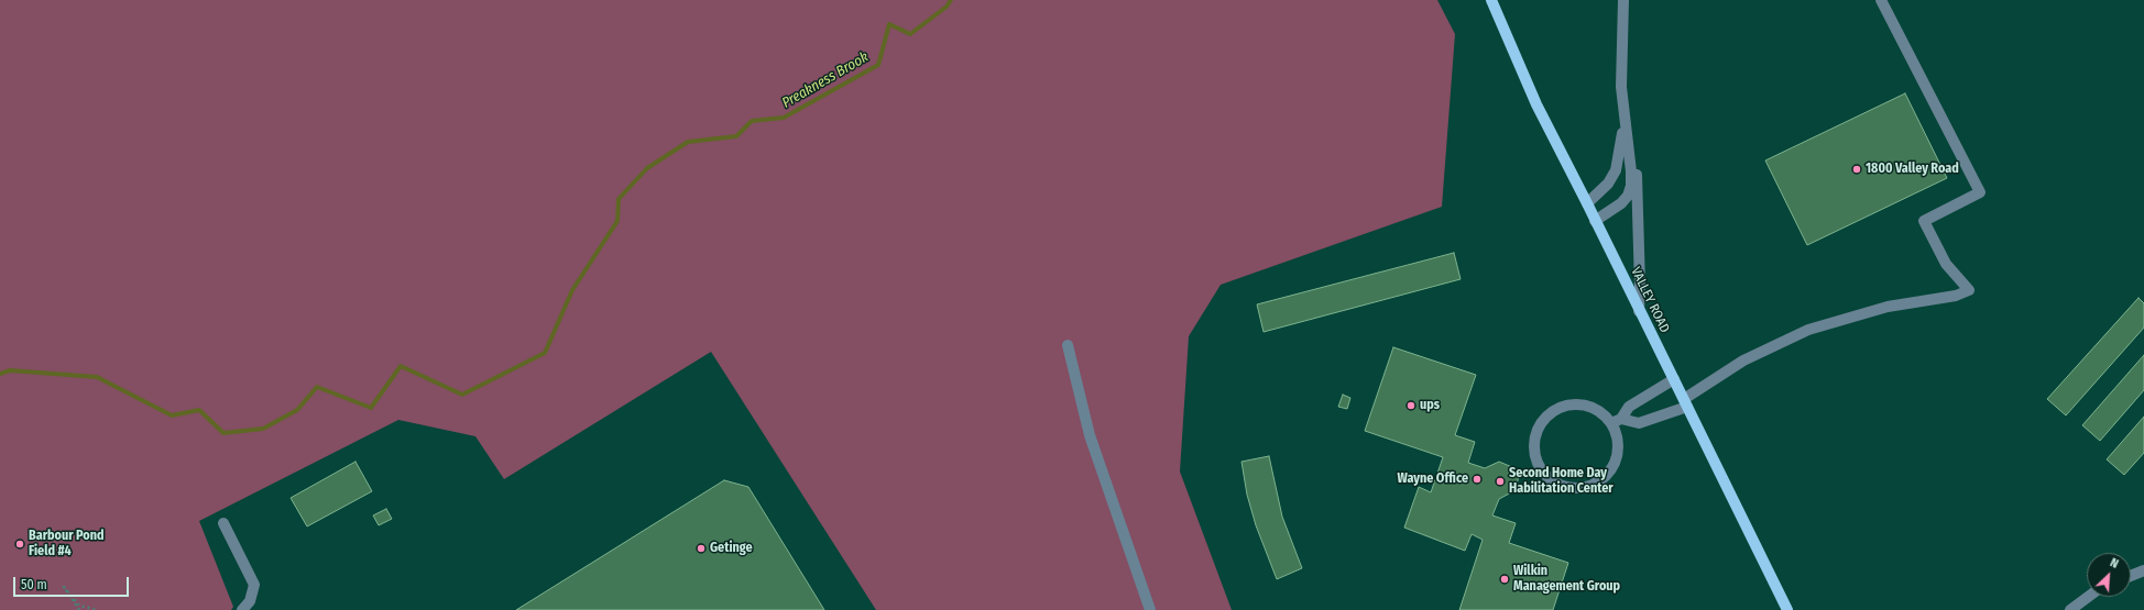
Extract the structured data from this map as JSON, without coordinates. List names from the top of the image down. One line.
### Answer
{"streets":{"main road":["VALLEY ROAD"]},"water":["Preakness Brook"],"places":["1800 Valley Road","ups","Wayne Office","Second Home Day Habilitation Center","Barbour Pond Field #4","Getinge","Wilkin Management Group"],"scale_bar":"50 m","north":"top right"}
